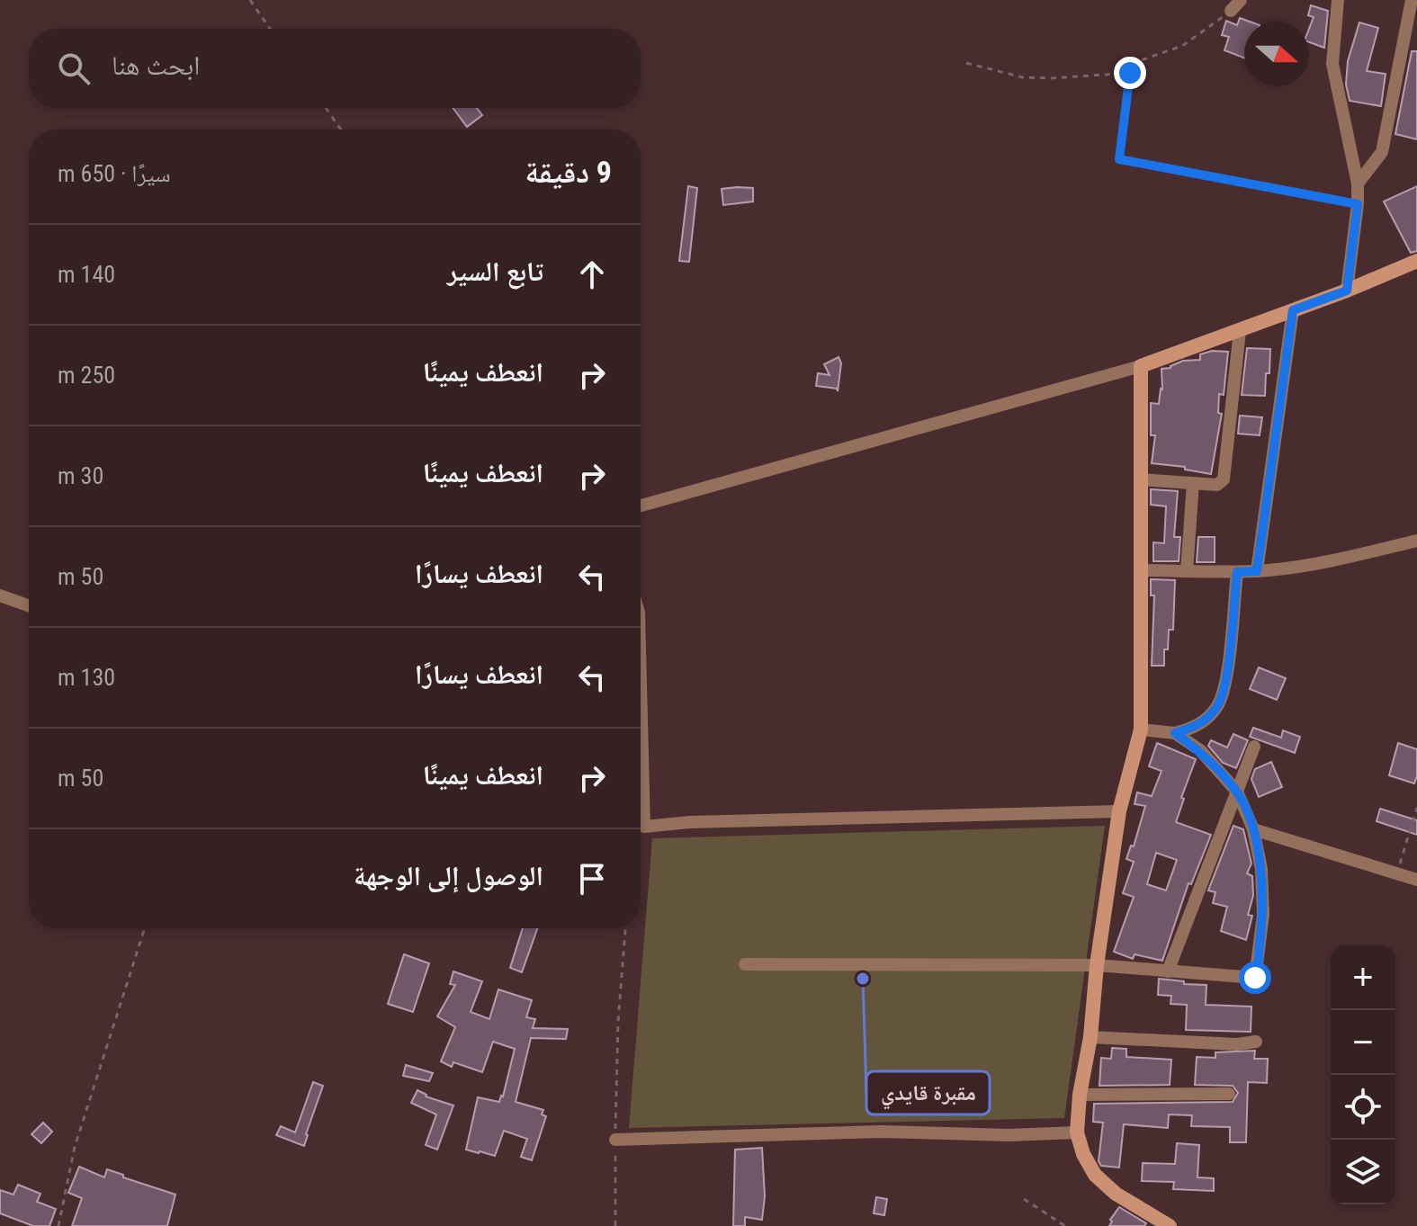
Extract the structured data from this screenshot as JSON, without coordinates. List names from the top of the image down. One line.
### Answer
{"places":["مقبرة قايدي"],"north":"right","page":{"search":"ابحث هنا","heading":["9 دقيقة","سيرًا · 650 m"],"list":[["تابع السير","140 m"],["انعطف يمينًا","250 m"],["انعطف يمينًا","30 m"],["انعطف يسارًا","50 m"],["انعطف يسارًا","130 m"],["انعطف يمينًا","50 m"],"الوصول إلى الوجهة"],"map_buttons":["+","−"]}}
